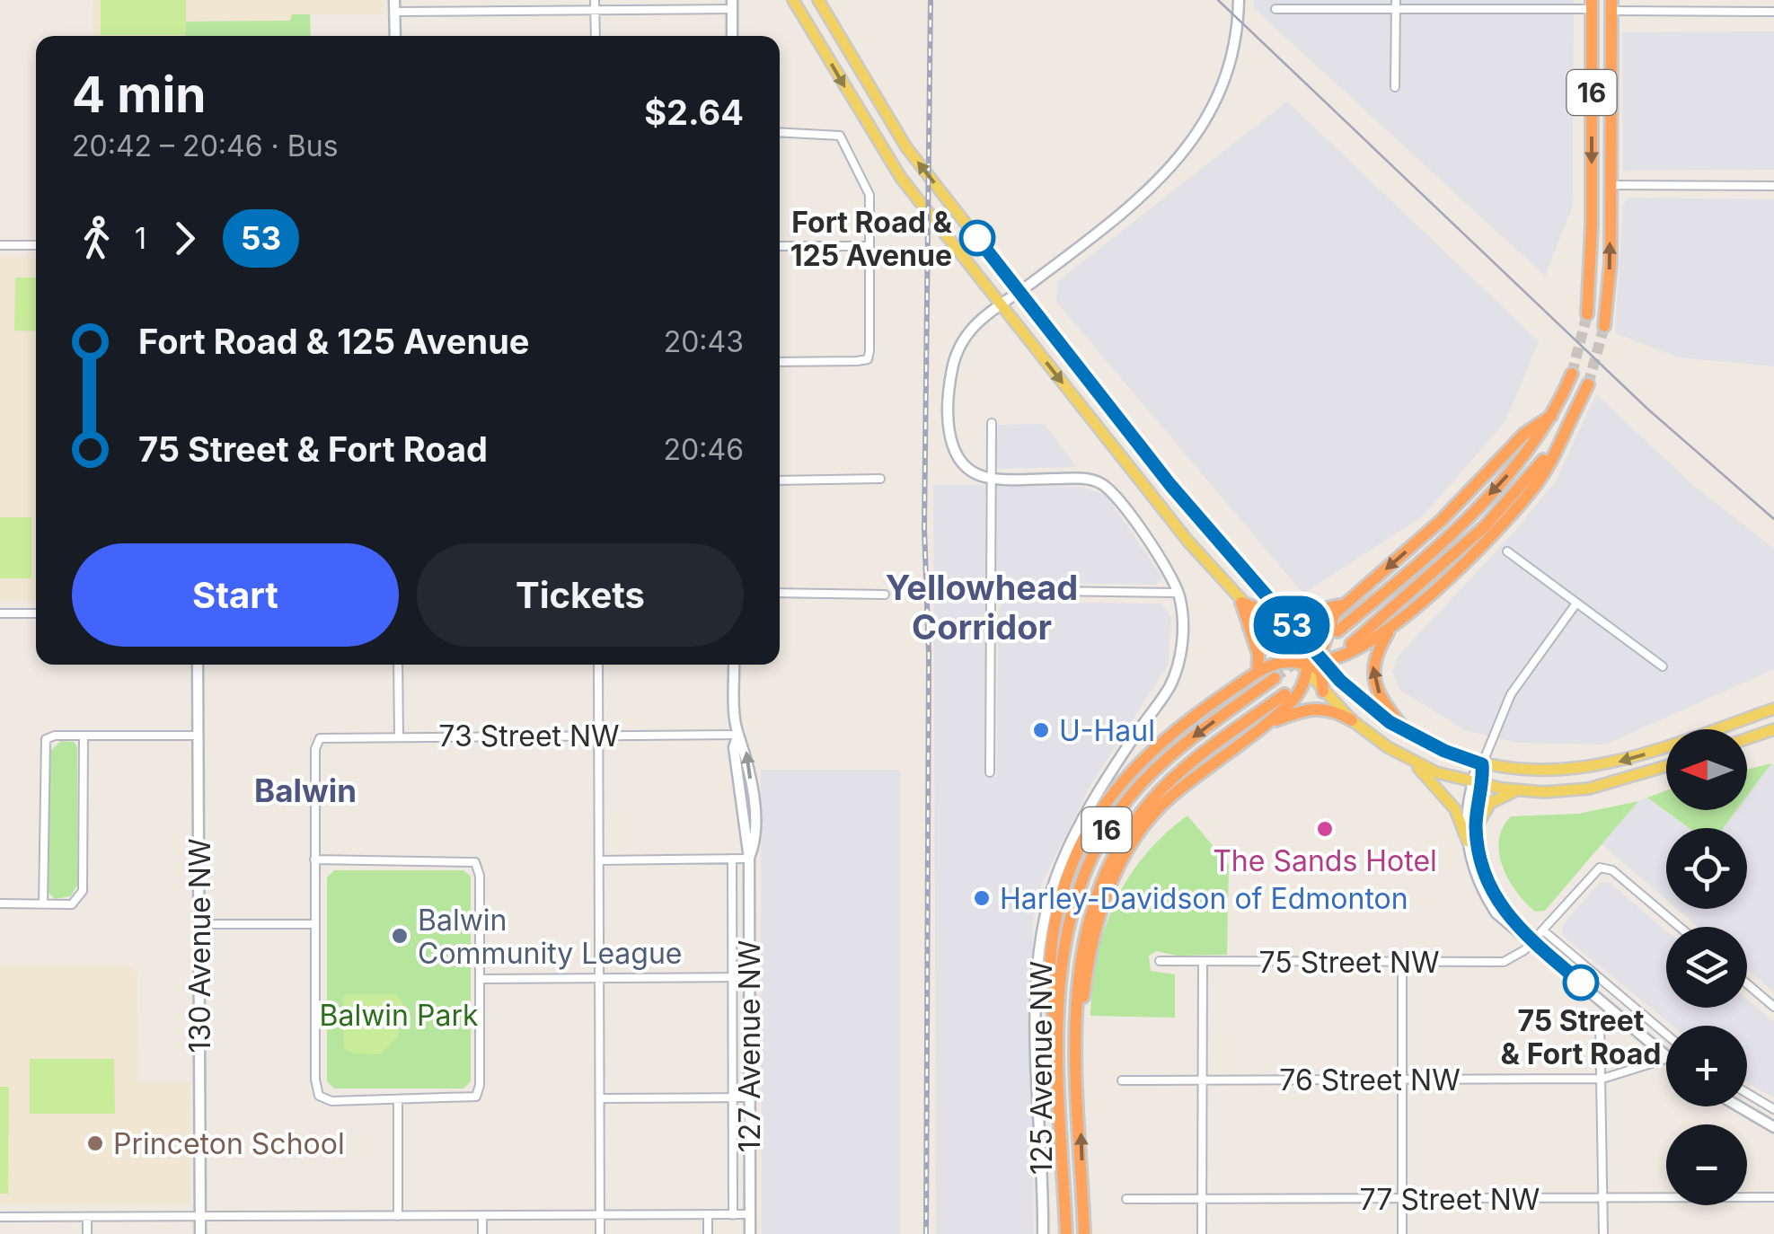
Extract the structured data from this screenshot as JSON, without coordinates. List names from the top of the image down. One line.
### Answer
{"streets":{"highway":["16"],"street":["73 Street NW","130 Avenue NW","75 Street NW","127 Avenue NW","125 Avenue NW","76 Street NW","77 Street NW"]},"crossings":[["73 Street NW","127 Avenue NW"]],"districts":["Yellowhead Corridor","Balwin"],"parks":["Balwin Park"],"places":["Fort Road & 125 Avenue","U-Haul","The Sands Hotel","Harley-Davidson of Edmonton","Balwin Community League","75 Street & Fort Road","Princeton School"],"lines":["bus line 53"],"north":"left","page":{"on_map":"53","heading":["4 min","20:42 – 20:46 · Bus","$2.64"],"legs":["1","53"],"list":[{"name":"Fort Road & 125 Avenue","value":"20:43"},{"name":"75 Street & Fort Road","value":"20:46"}],"buttons":["Start","Tickets"],"map_buttons":["+","−"]}}
